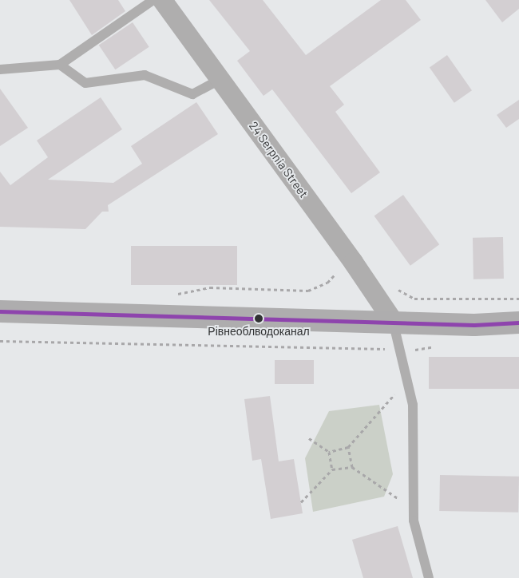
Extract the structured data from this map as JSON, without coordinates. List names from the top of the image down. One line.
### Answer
{"streets":{"street":["24 Serpnia Street"]},"places":["Рівнеоблводоканал"]}
